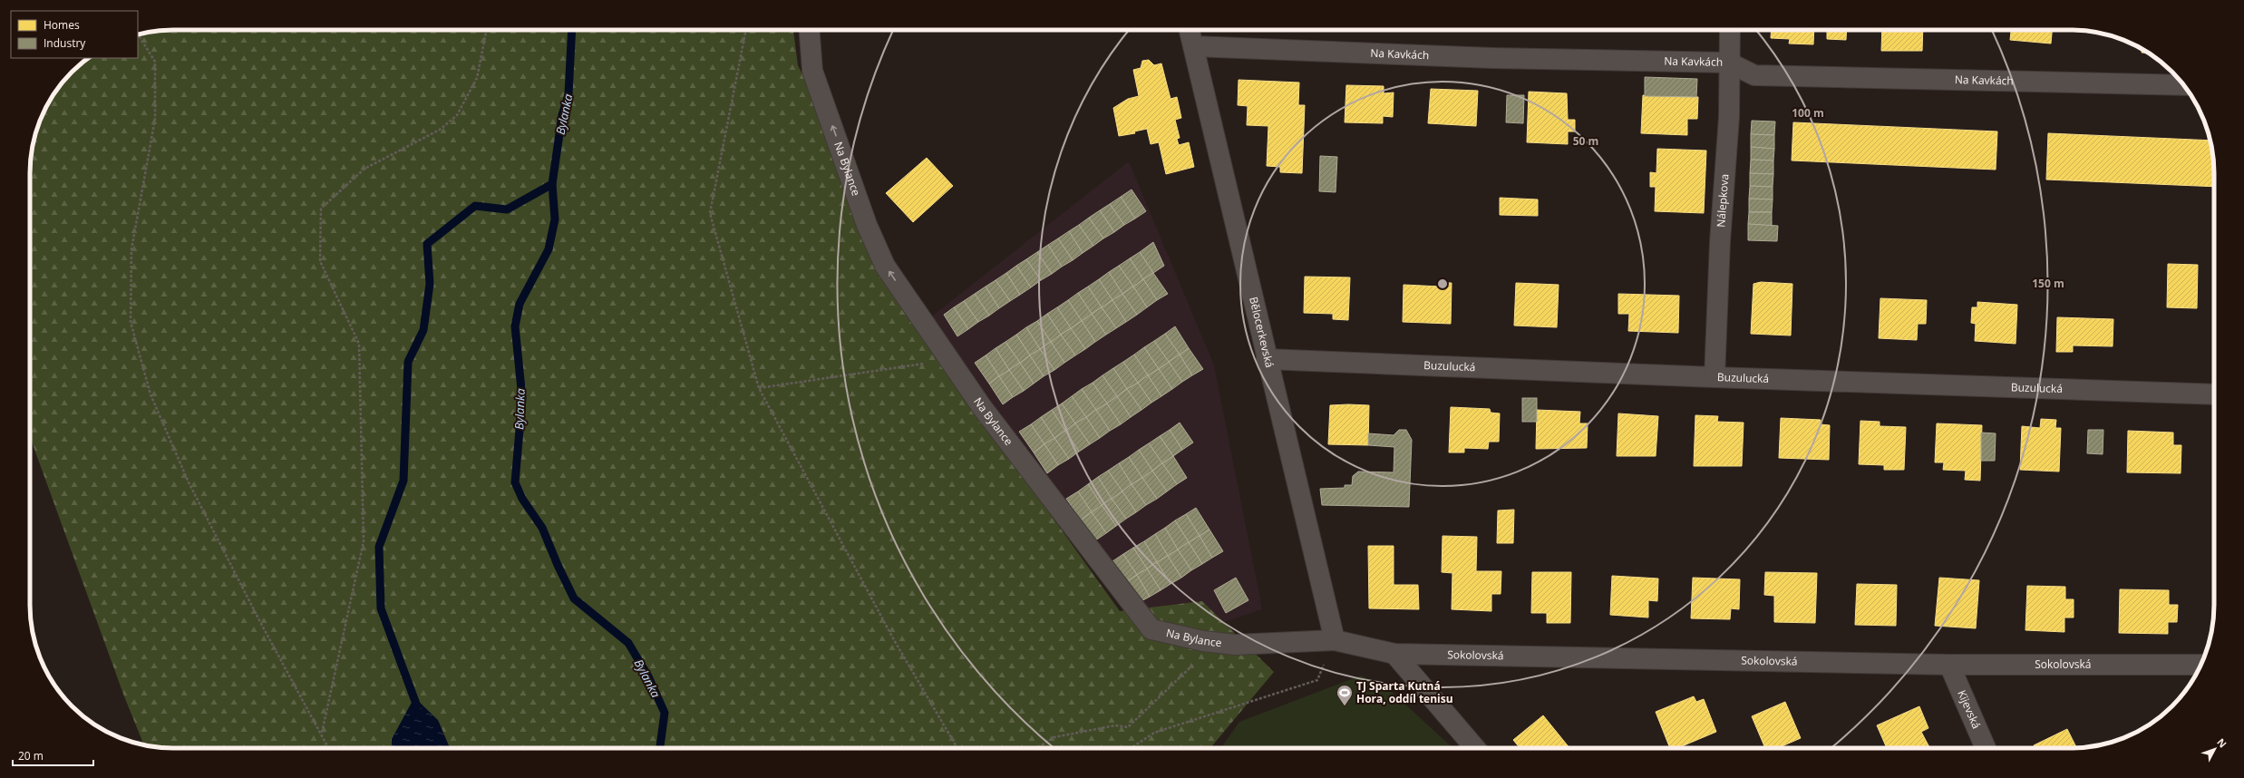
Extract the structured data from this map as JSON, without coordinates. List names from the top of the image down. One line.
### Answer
{"streets":{"street":["Na Kavkách","Na Bylance","Nálepkova","Bělocerkevská","Buzulucká","Sokolovská","Kijevská"]},"crossings":[["Na Kavkách","Nálepkova"],["Na Kavkách","Bělocerkevská"],["Na Bylance","Bělocerkevská"],["Na Bylance","Sokolovská"],["Nálepkova","Buzulucká"],["Bělocerkevská","Buzulucká"],["Bělocerkevská","Sokolovská"],["Sokolovská","Kijevská"]],"one_way":["Na Bylance"],"water":["Bylanka"],"places":{"sports":["TJ Sparta Kutná Hora, oddíl tenisu"]},"legend":["Homes","Industry"],"scale_bar":"20 m","north":"top right","rings":["100 m","50 m","150 m"]}
